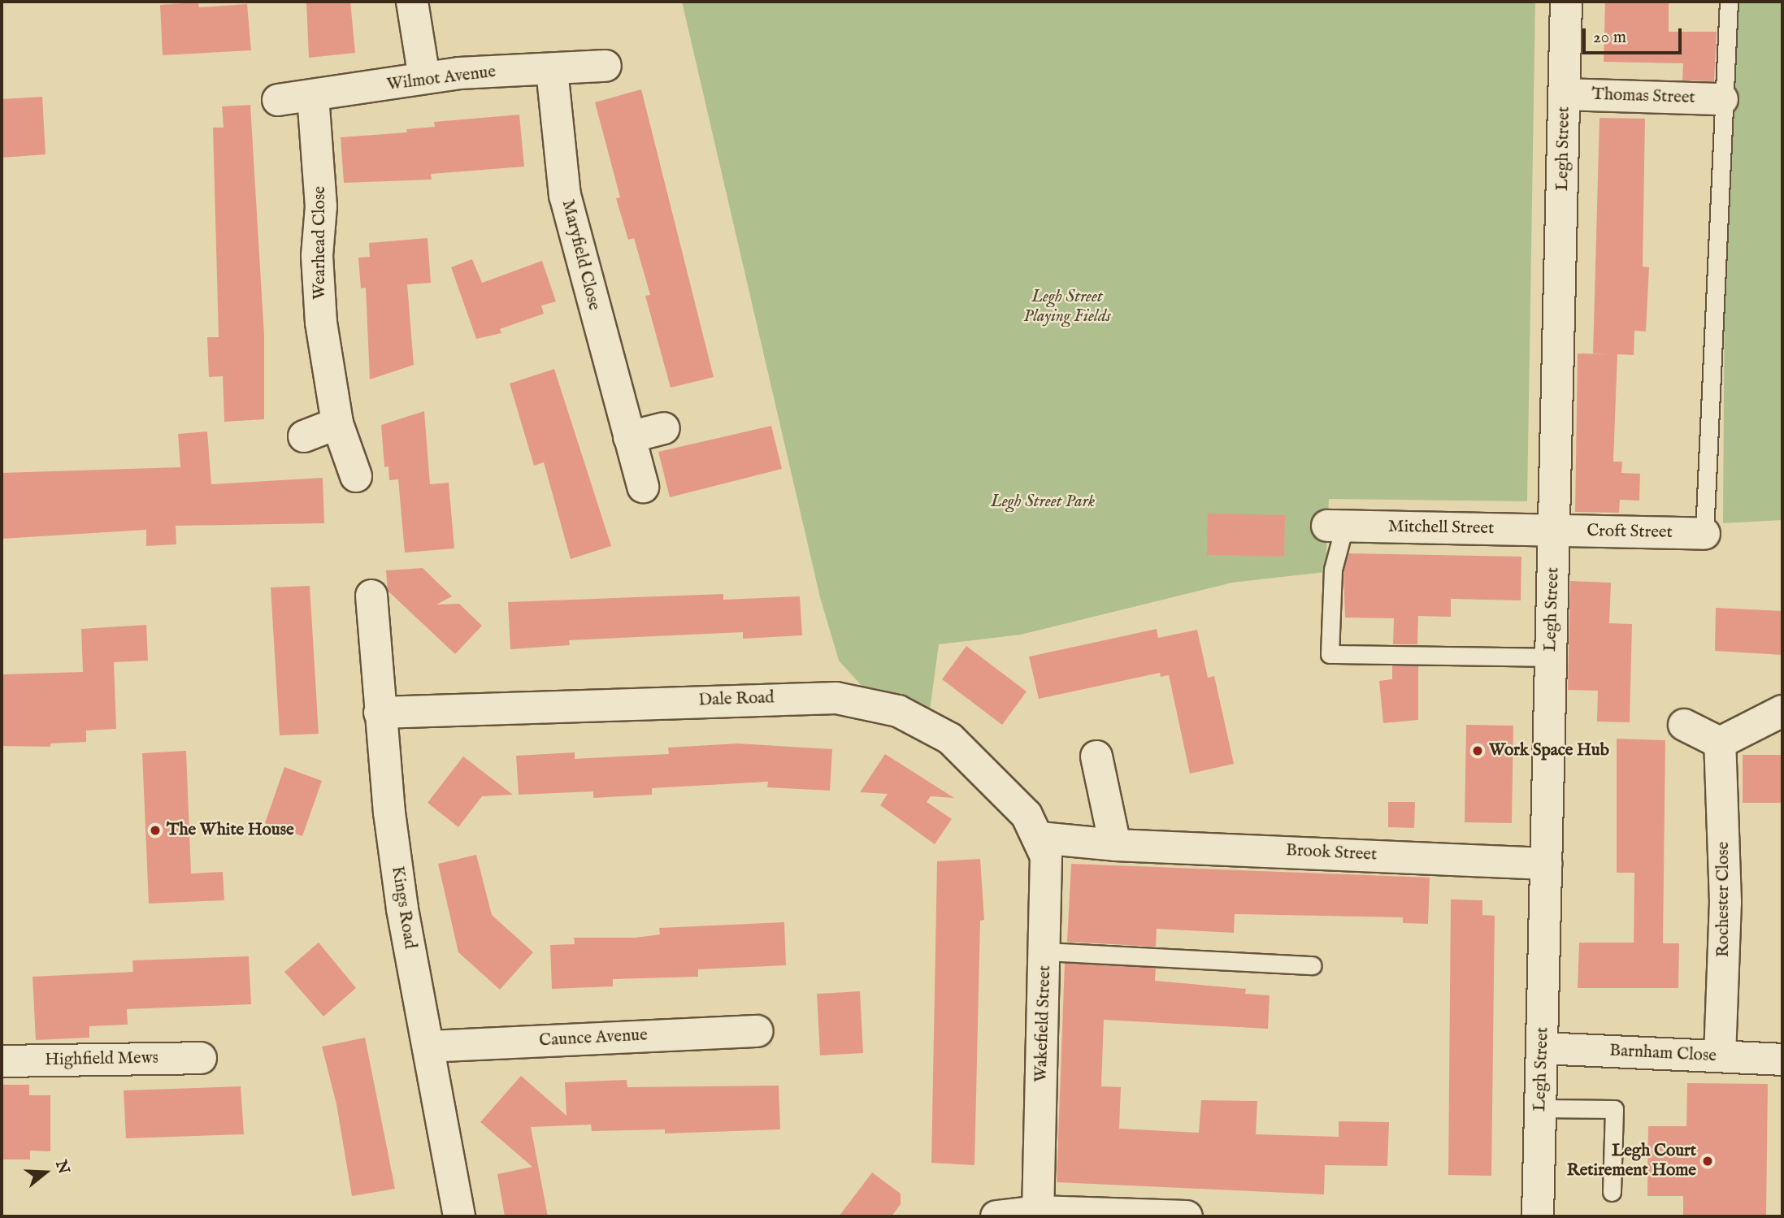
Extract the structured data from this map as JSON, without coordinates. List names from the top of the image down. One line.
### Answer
{"streets":{"street":["Wilmot Avenue","Thomas Street","Legh Street","Wearhead Close","Maryfield Close","Mitchell Street","Croft Street","Dale Road","Brook Street","Rochester Close","Kings Road","Wakefield Street","Caunce Avenue","Barnham Close","Highfield Mews"]},"crossings":[["Wilmot Avenue","Wearhead Close"],["Wilmot Avenue","Maryfield Close"],["Thomas Street","Legh Street"],["Legh Street","Mitchell Street"],["Legh Street","Croft Street"],["Legh Street","Brook Street"],["Legh Street","Barnham Close"],["Mitchell Street","Croft Street"],["Dale Road","Brook Street"],["Dale Road","Kings Road"],["Dale Road","Wakefield Street"],["Brook Street","Wakefield Street"],["Rochester Close","Barnham Close"],["Kings Road","Caunce Avenue"]],"parks":["Legh Street Playing Fields","Legh Street Park"],"places":["Work Space Hub","The White House","Legh Court Retirement Home"],"scale_bar":"20 m","north":"right"}
